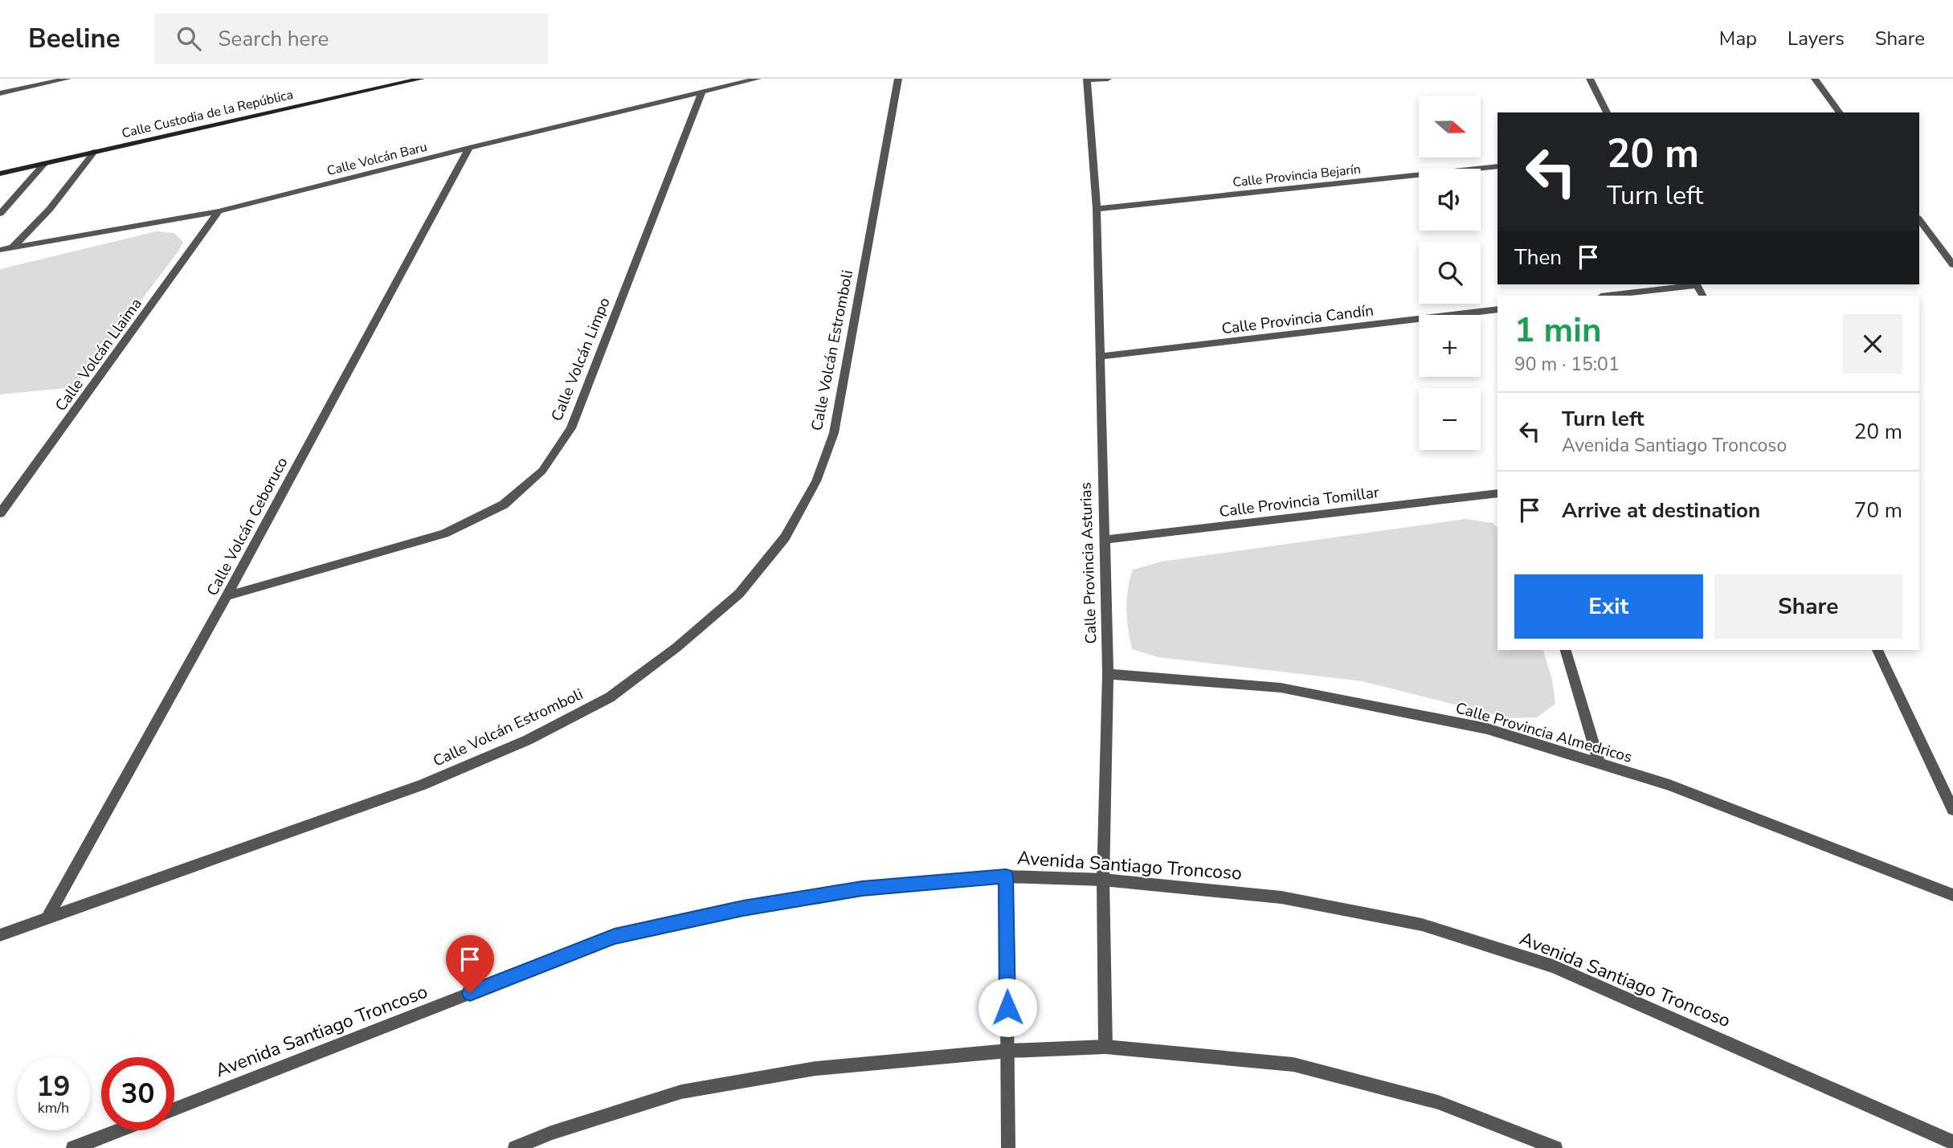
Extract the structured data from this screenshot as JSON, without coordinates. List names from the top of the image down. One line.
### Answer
{"streets":{"main road":["Calle Custodia de la República"],"street":["Calle Volcán Baru","Calle Provincia Bejarín","Calle Provincia Candín","Calle Volcán Estromboli","Calle Volcán Llaima","Calle Volcán Limpo","Calle Provincia Tomillar","Calle Volcán Ceboruco","Calle Provincia Asturias","Calle Provincia Almedricos","Avenida Santiago Troncoso"]},"crossings":[["Calle Volcán Baru","Calle Volcán Llaima"],["Calle Volcán Baru","Calle Volcán Limpo"],["Calle Volcán Baru","Calle Volcán Ceboruco"],["Calle Provincia Bejarín","Calle Provincia Asturias"],["Calle Provincia Candín","Calle Provincia Asturias"],["Calle Volcán Estromboli","Calle Volcán Ceboruco"],["Calle Volcán Limpo","Calle Volcán Ceboruco"],["Calle Provincia Tomillar","Calle Provincia Asturias"],["Calle Provincia Asturias","Calle Provincia Almedricos"],["Calle Provincia Asturias","Avenida Santiago Troncoso"]],"north":"right","page":{"header":"Beeline","search":"Search here","nav":["Map","Layers","Share"],"map_buttons":["+","−"],"turn":["20 m","Turn left"],"then":"Then","heading":["1 min","90 m · 15:01"],"list":[{"name":"Turn left","note":"Avenida Santiago Troncoso","value":"20 m"},{"name":"Arrive at destination","value":"70 m"}],"buttons":["Exit","Share"],"speed":"19 km/h","limit":"30"}}
